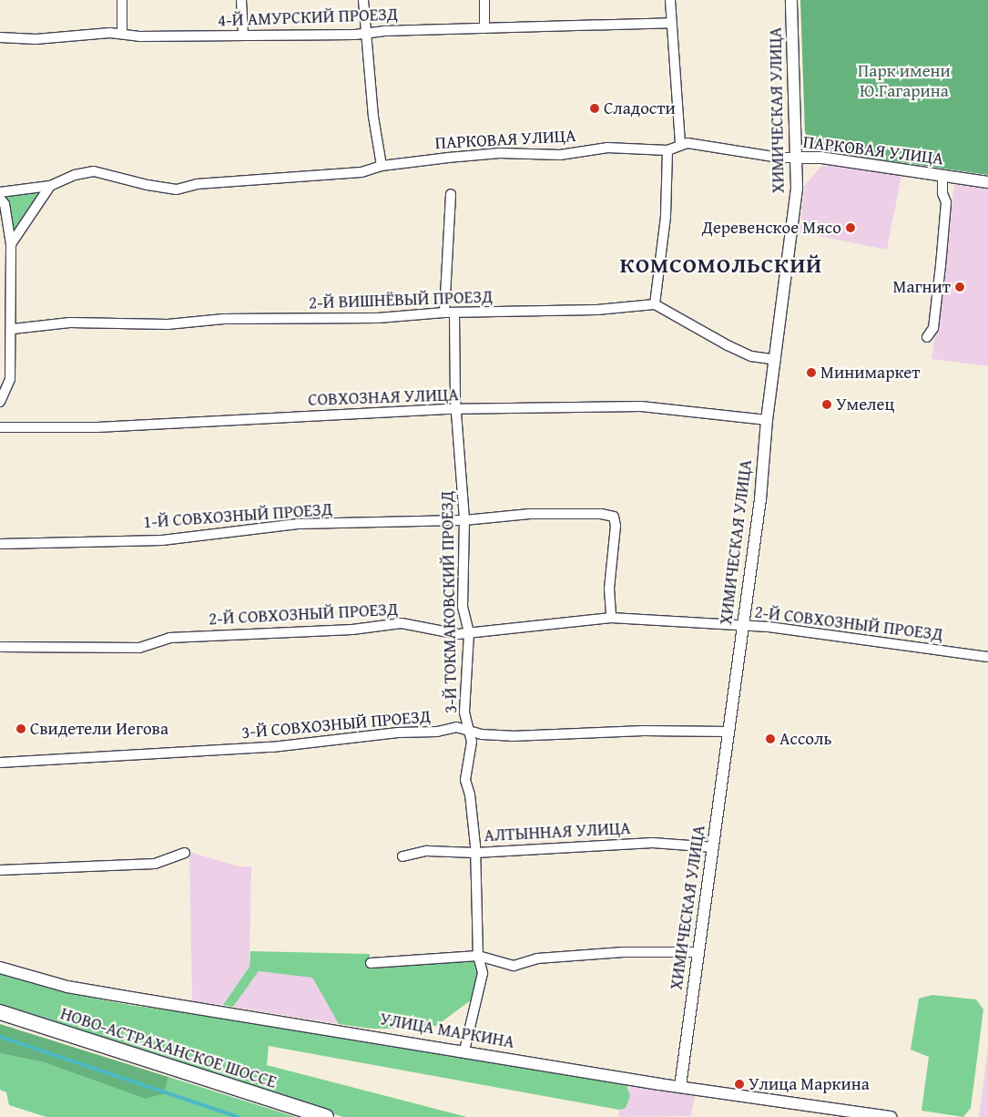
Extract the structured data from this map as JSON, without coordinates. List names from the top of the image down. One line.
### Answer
{"streets":{"main road":["НОВО-АСТРАХАНСКОЕ ШОССЕ"],"street":["4-Й АМУРСКИЙ ПРОЕЗД","ХИМИЧЕСКАЯ УЛИЦА","ПАРКОВАЯ УЛИЦА","2-Й ВИШНЁВЫЙ ПРОЕЗД","СОВХОЗНАЯ УЛИЦА","1-Й СОВХОЗНЫЙ ПРОЕЗД","3-Й ТОКМАКОВСКИЙ ПРОЕЗД","2-Й СОВХОЗНЫЙ ПРОЕЗД","3-Й СОВХОЗНЫЙ ПРОЕЗД","АЛТЫННАЯ УЛИЦА","УЛИЦА МАРКИНА"]},"crossings":[["ХИМИЧЕСКАЯ УЛИЦА","ПАРКОВАЯ УЛИЦА"],["ХИМИЧЕСКАЯ УЛИЦА","СОВХОЗНАЯ УЛИЦА"],["ХИМИЧЕСКАЯ УЛИЦА","2-Й СОВХОЗНЫЙ ПРОЕЗД"],["ХИМИЧЕСКАЯ УЛИЦА","3-Й СОВХОЗНЫЙ ПРОЕЗД"],["ХИМИЧЕСКАЯ УЛИЦА","АЛТЫННАЯ УЛИЦА"],["ХИМИЧЕСКАЯ УЛИЦА","УЛИЦА МАРКИНА"],["2-Й ВИШНЁВЫЙ ПРОЕЗД","3-Й ТОКМАКОВСКИЙ ПРОЕЗД"],["СОВХОЗНАЯ УЛИЦА","3-Й ТОКМАКОВСКИЙ ПРОЕЗД"],["1-Й СОВХОЗНЫЙ ПРОЕЗД","3-Й ТОКМАКОВСКИЙ ПРОЕЗД"],["1-Й СОВХОЗНЫЙ ПРОЕЗД","2-Й СОВХОЗНЫЙ ПРОЕЗД"],["3-Й ТОКМАКОВСКИЙ ПРОЕЗД","2-Й СОВХОЗНЫЙ ПРОЕЗД"],["3-Й ТОКМАКОВСКИЙ ПРОЕЗД","3-Й СОВХОЗНЫЙ ПРОЕЗД"],["3-Й ТОКМАКОВСКИЙ ПРОЕЗД","АЛТЫННАЯ УЛИЦА"],["3-Й ТОКМАКОВСКИЙ ПРОЕЗД","УЛИЦА МАРКИНА"]],"districts":["КОМСОМОЛЬСКИЙ"],"parks":["Парк имени Ю.Гагарина"],"places":["Сладости","Деревенское Мясо","Магнит","Минимаркет","Умелец","Свидетели Иегова","Ассоль","Улица Маркина"]}
